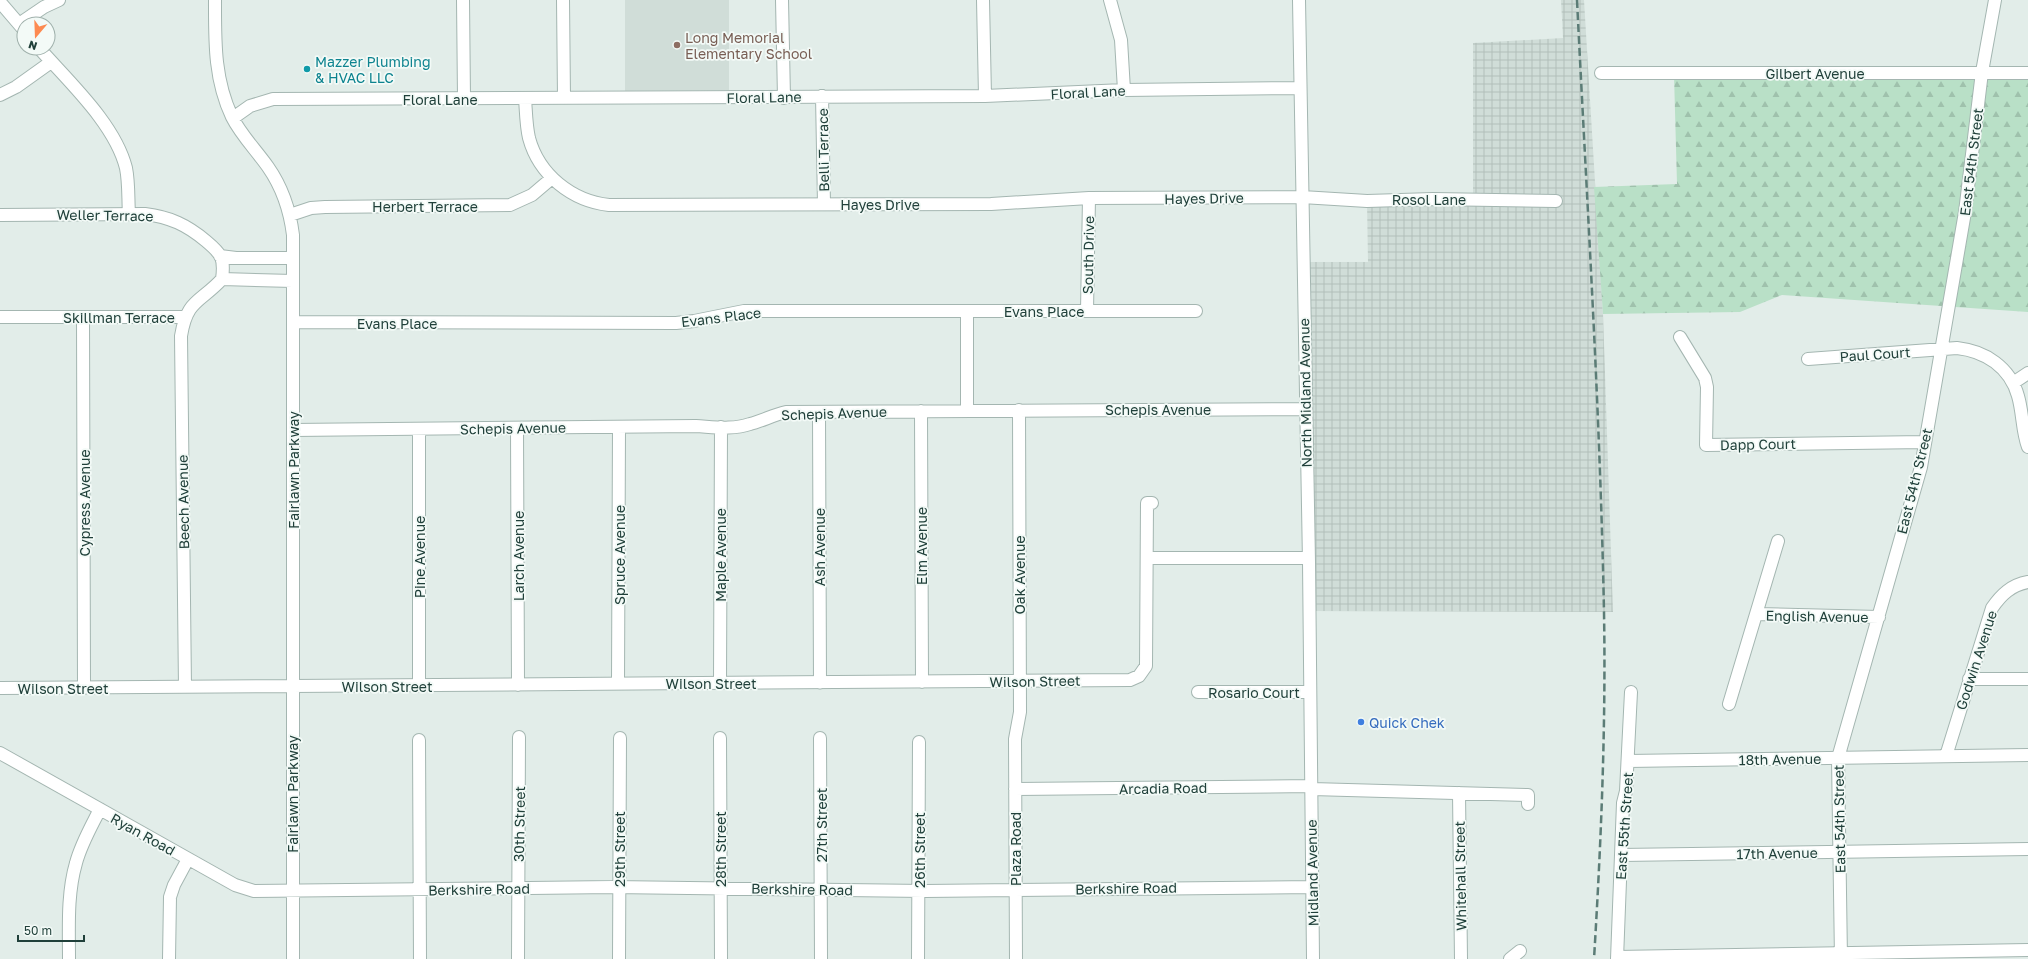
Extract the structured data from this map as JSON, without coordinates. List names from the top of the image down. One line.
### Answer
{"streets":{"street":["Gilbert Avenue","Floral Lane","Belli Terrace","East 54th Street","Hayes Drive","Rosol Lane","Herbert Terrace","Weller Terrace","South Drive","Evans Place","Skillman Terrace","Paul Court","North Midland Avenue","Schepis Avenue","Dapp Court","Fairlawn Parkway","Beech Avenue","Cypress Avenue","Elm Avenue","Ash Avenue","Spruce Avenue","Maple Avenue","Larch Avenue","Pine Avenue","Oak Avenue","English Avenue","Godwin Avenue","Wilson Street","Rosario Court","18th Avenue","Arcadia Road","30th Street","27th Street","East 55th Street","Ryan Road","29th Street","28th Street","Plaza Road","26th Street","17th Avenue","Midland Avenue","Whitehall Street","Berkshire Road"]},"crossings":[["Gilbert Avenue","East 54th Street"],["Floral Lane","Belli Terrace"],["Floral Lane","Hayes Drive"],["Floral Lane","North Midland Avenue"],["Floral Lane","Fairlawn Parkway"],["Belli Terrace","Hayes Drive"],["East 54th Street","Paul Court"],["East 54th Street","Dapp Court"],["East 54th Street","English Avenue"],["East 54th Street","18th Avenue"],["East 54th Street","17th Avenue"],["Hayes Drive","Rosol Lane"],["Hayes Drive","Herbert Terrace"],["Hayes Drive","South Drive"],["Hayes Drive","North Midland Avenue"],["Rosol Lane","North Midland Avenue"],["Herbert Terrace","Fairlawn Parkway"],["South Drive","Evans Place"],["Evans Place","Fairlawn Parkway"],["Skillman Terrace","Beech Avenue"],["Skillman Terrace","Cypress Avenue"],["North Midland Avenue","Schepis Avenue"],["North Midland Avenue","Rosario Court"],["North Midland Avenue","Arcadia Road"],["North Midland Avenue","Midland Avenue"],["Schepis Avenue","Fairlawn Parkway"],["Schepis Avenue","Elm Avenue"],["Schepis Avenue","Ash Avenue"],["Schepis Avenue","Spruce Avenue"],["Schepis Avenue","Maple Avenue"],["Schepis Avenue","Larch Avenue"],["Schepis Avenue","Pine Avenue"],["Schepis Avenue","Oak Avenue"],["Fairlawn Parkway","Wilson Street"],["Fairlawn Parkway","Ryan Road"],["Fairlawn Parkway","Berkshire Road"],["Beech Avenue","Wilson Street"],["Cypress Avenue","Wilson Street"],["Elm Avenue","Wilson Street"],["Ash Avenue","Wilson Street"],["Spruce Avenue","Wilson Street"],["Maple Avenue","Wilson Street"],["Larch Avenue","Wilson Street"],["Pine Avenue","Wilson Street"],["Oak Avenue","Wilson Street"],["Oak Avenue","Plaza Road"],["Godwin Avenue","18th Avenue"],["18th Avenue","East 55th Street"],["Arcadia Road","Plaza Road"],["Arcadia Road","Midland Avenue"],["Arcadia Road","Whitehall Street"],["30th Street","Berkshire Road"],["27th Street","Berkshire Road"],["East 55th Street","17th Avenue"],["Ryan Road","Berkshire Road"],["29th Street","Berkshire Road"],["28th Street","Berkshire Road"],["Plaza Road","Berkshire Road"],["26th Street","Berkshire Road"],["Midland Avenue","Berkshire Road"]],"places":["Long Memorial Elementary School","Mazzer Plumbing & HVAC LLC","Quick Chek"],"scale_bar":"50 m","north":"bottom"}
